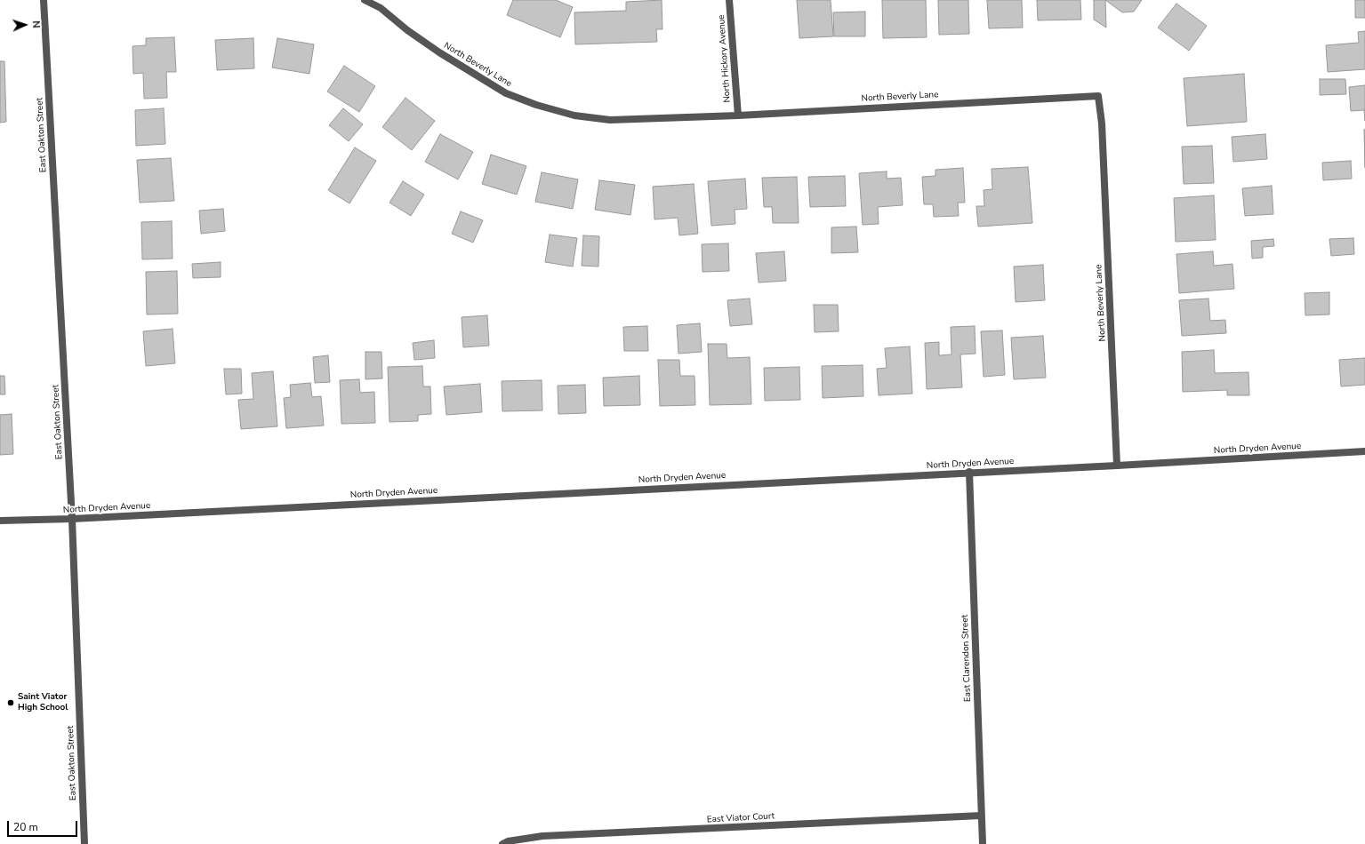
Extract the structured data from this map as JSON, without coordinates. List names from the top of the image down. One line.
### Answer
{"streets":{"street":["North Hickory Avenue","North Beverly Lane","East Oakton Street","North Dryden Avenue","East Clarendon Street","East Viator Court"]},"crossings":[["North Hickory Avenue","North Beverly Lane"],["North Beverly Lane","North Dryden Avenue"],["East Oakton Street","North Dryden Avenue"],["North Dryden Avenue","East Clarendon Street"],["East Clarendon Street","East Viator Court"]],"places":["Saint Viator High School"],"scale_bar":"20 m","north":"right"}
